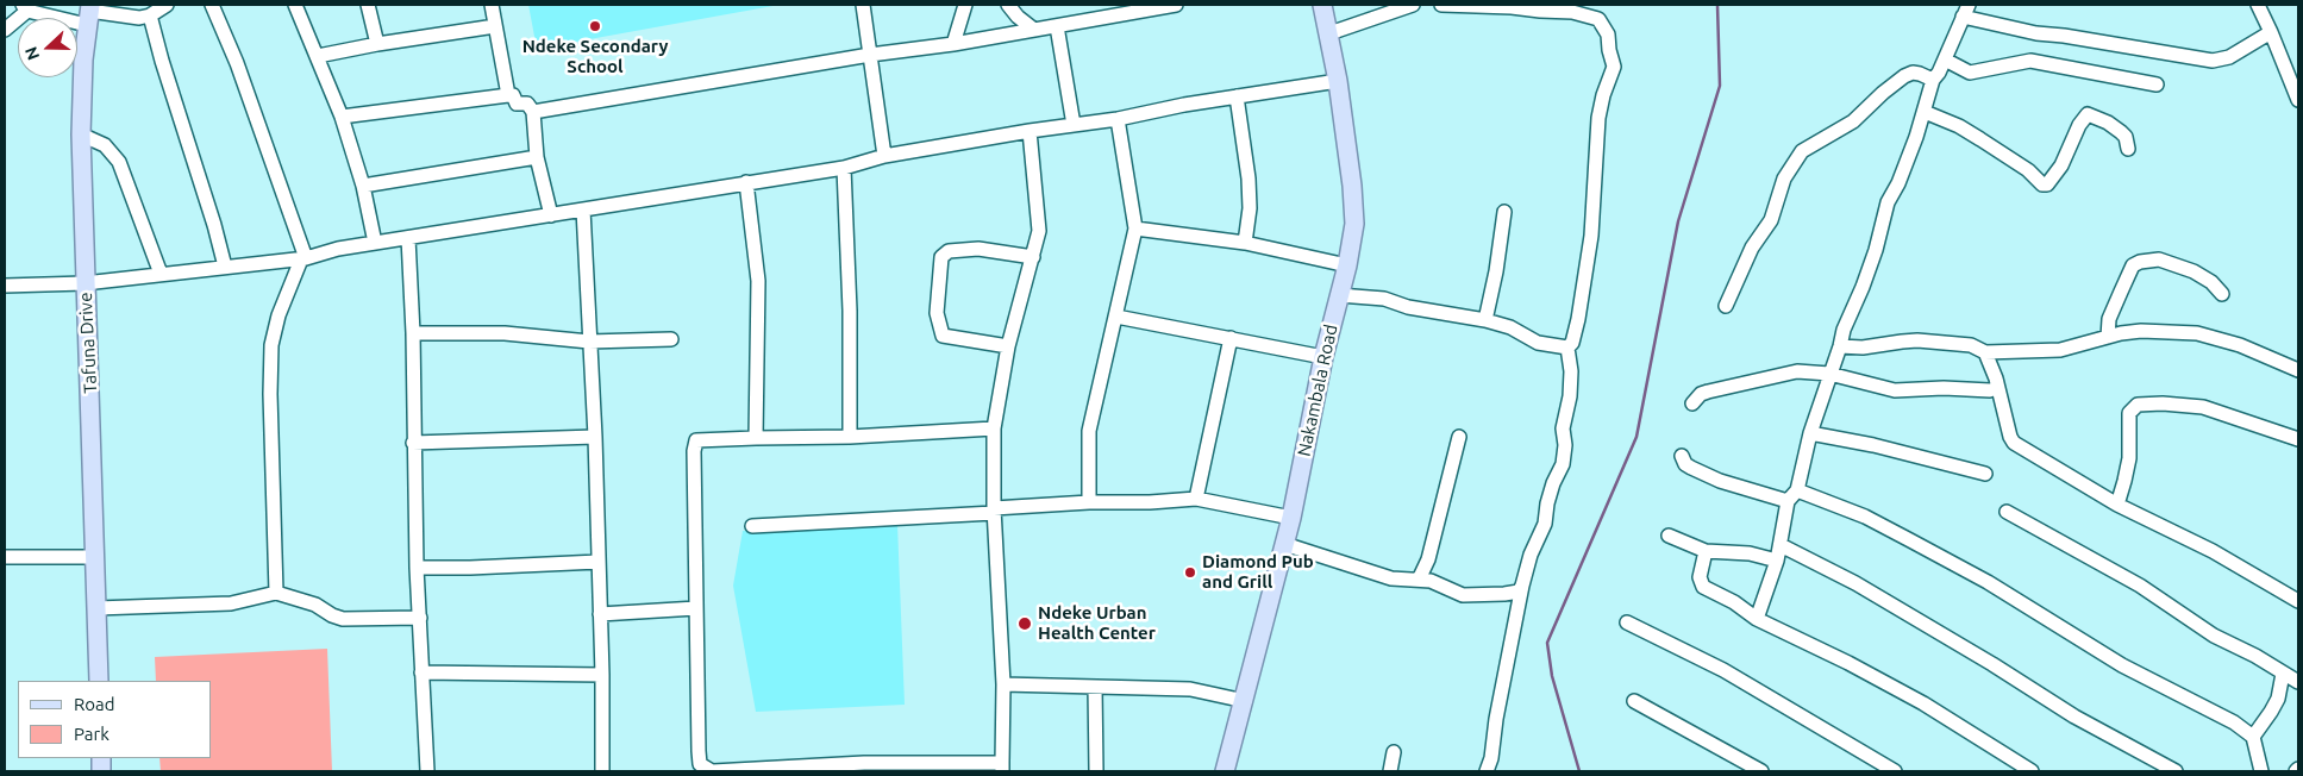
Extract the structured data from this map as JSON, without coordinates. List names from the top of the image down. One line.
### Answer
{"streets":{"main road":["Tafuna Drive","Nakambala Road"]},"places":["Ndeke Secondary School","Diamond Pub and Grill","Ndeke Urban Health Center"],"legend":["Road","Park"],"north":"left"}
